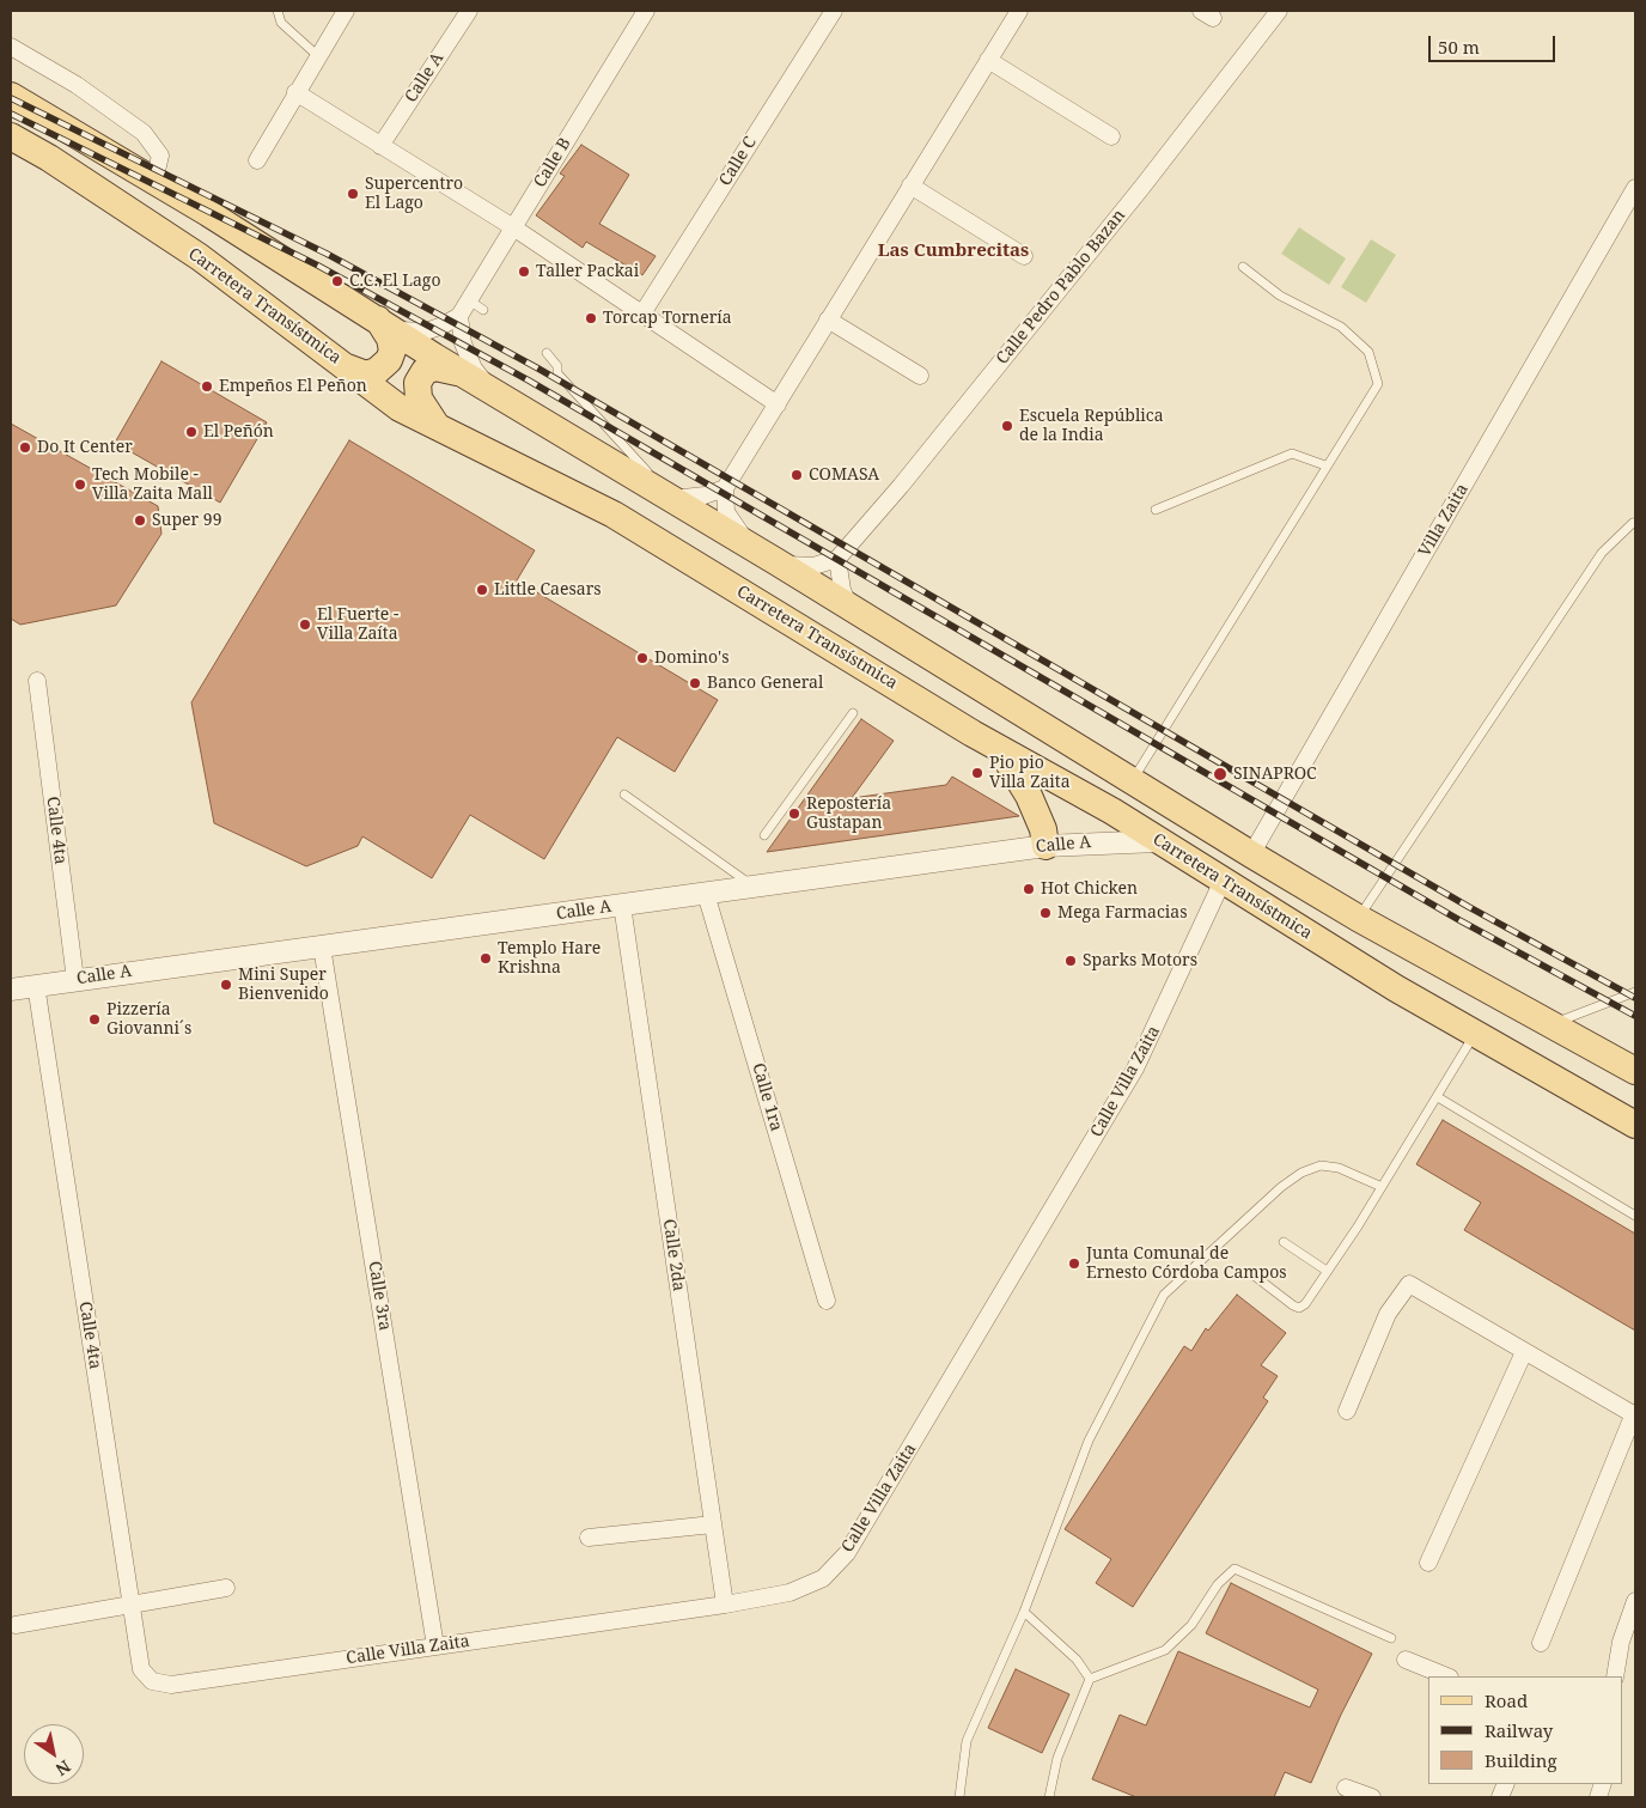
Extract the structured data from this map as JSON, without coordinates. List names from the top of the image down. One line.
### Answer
{"streets":{"main road":["Carretera Transístmica"],"street":["Calle A","Calle C","Calle B","Calle Pedro Pablo Bazan","Villa Zaita","Calle 4ta","Calle Villa Zaita","Calle 1ra","Calle 2da","Calle 3ra"]},"crossings":[["Calle A","Carretera Transístmica"],["Calle A","Calle 4ta"],["Calle A","Calle 1ra"],["Calle A","Calle 2da"],["Calle A","Calle 3ra"],["Carretera Transístmica","Calle Villa Zaita"],["Calle 4ta","Calle Villa Zaita"],["Calle Villa Zaita","Calle 2da"],["Calle Villa Zaita","Calle 3ra"]],"districts":["Las Cumbrecitas"],"places":["Supercentro El Lago","Taller Packai","C.C. El Lago","Torcap Tornería","Empeños El Peñon","Escuela República de la India","El Peñón","Do It Center","COMASA","Tech Mobile - Villa Zaita Mall","Super 99","Little Caesars","El Fuerte - Villa Zaíta","Domino's","Banco General","Pio pio Villa Zaita","SINAPROC","Repostería Gustapan","Hot Chicken","Mega Farmacias","Templo Hare Krishna","Sparks Motors","Mini Super Bienvenido","Pizzería Giovanni´s","Junta Comunal de Ernesto Córdoba Campos"],"legend":["Road","Railway","Building"],"scale_bar":"50 m","north":"bottom right"}
